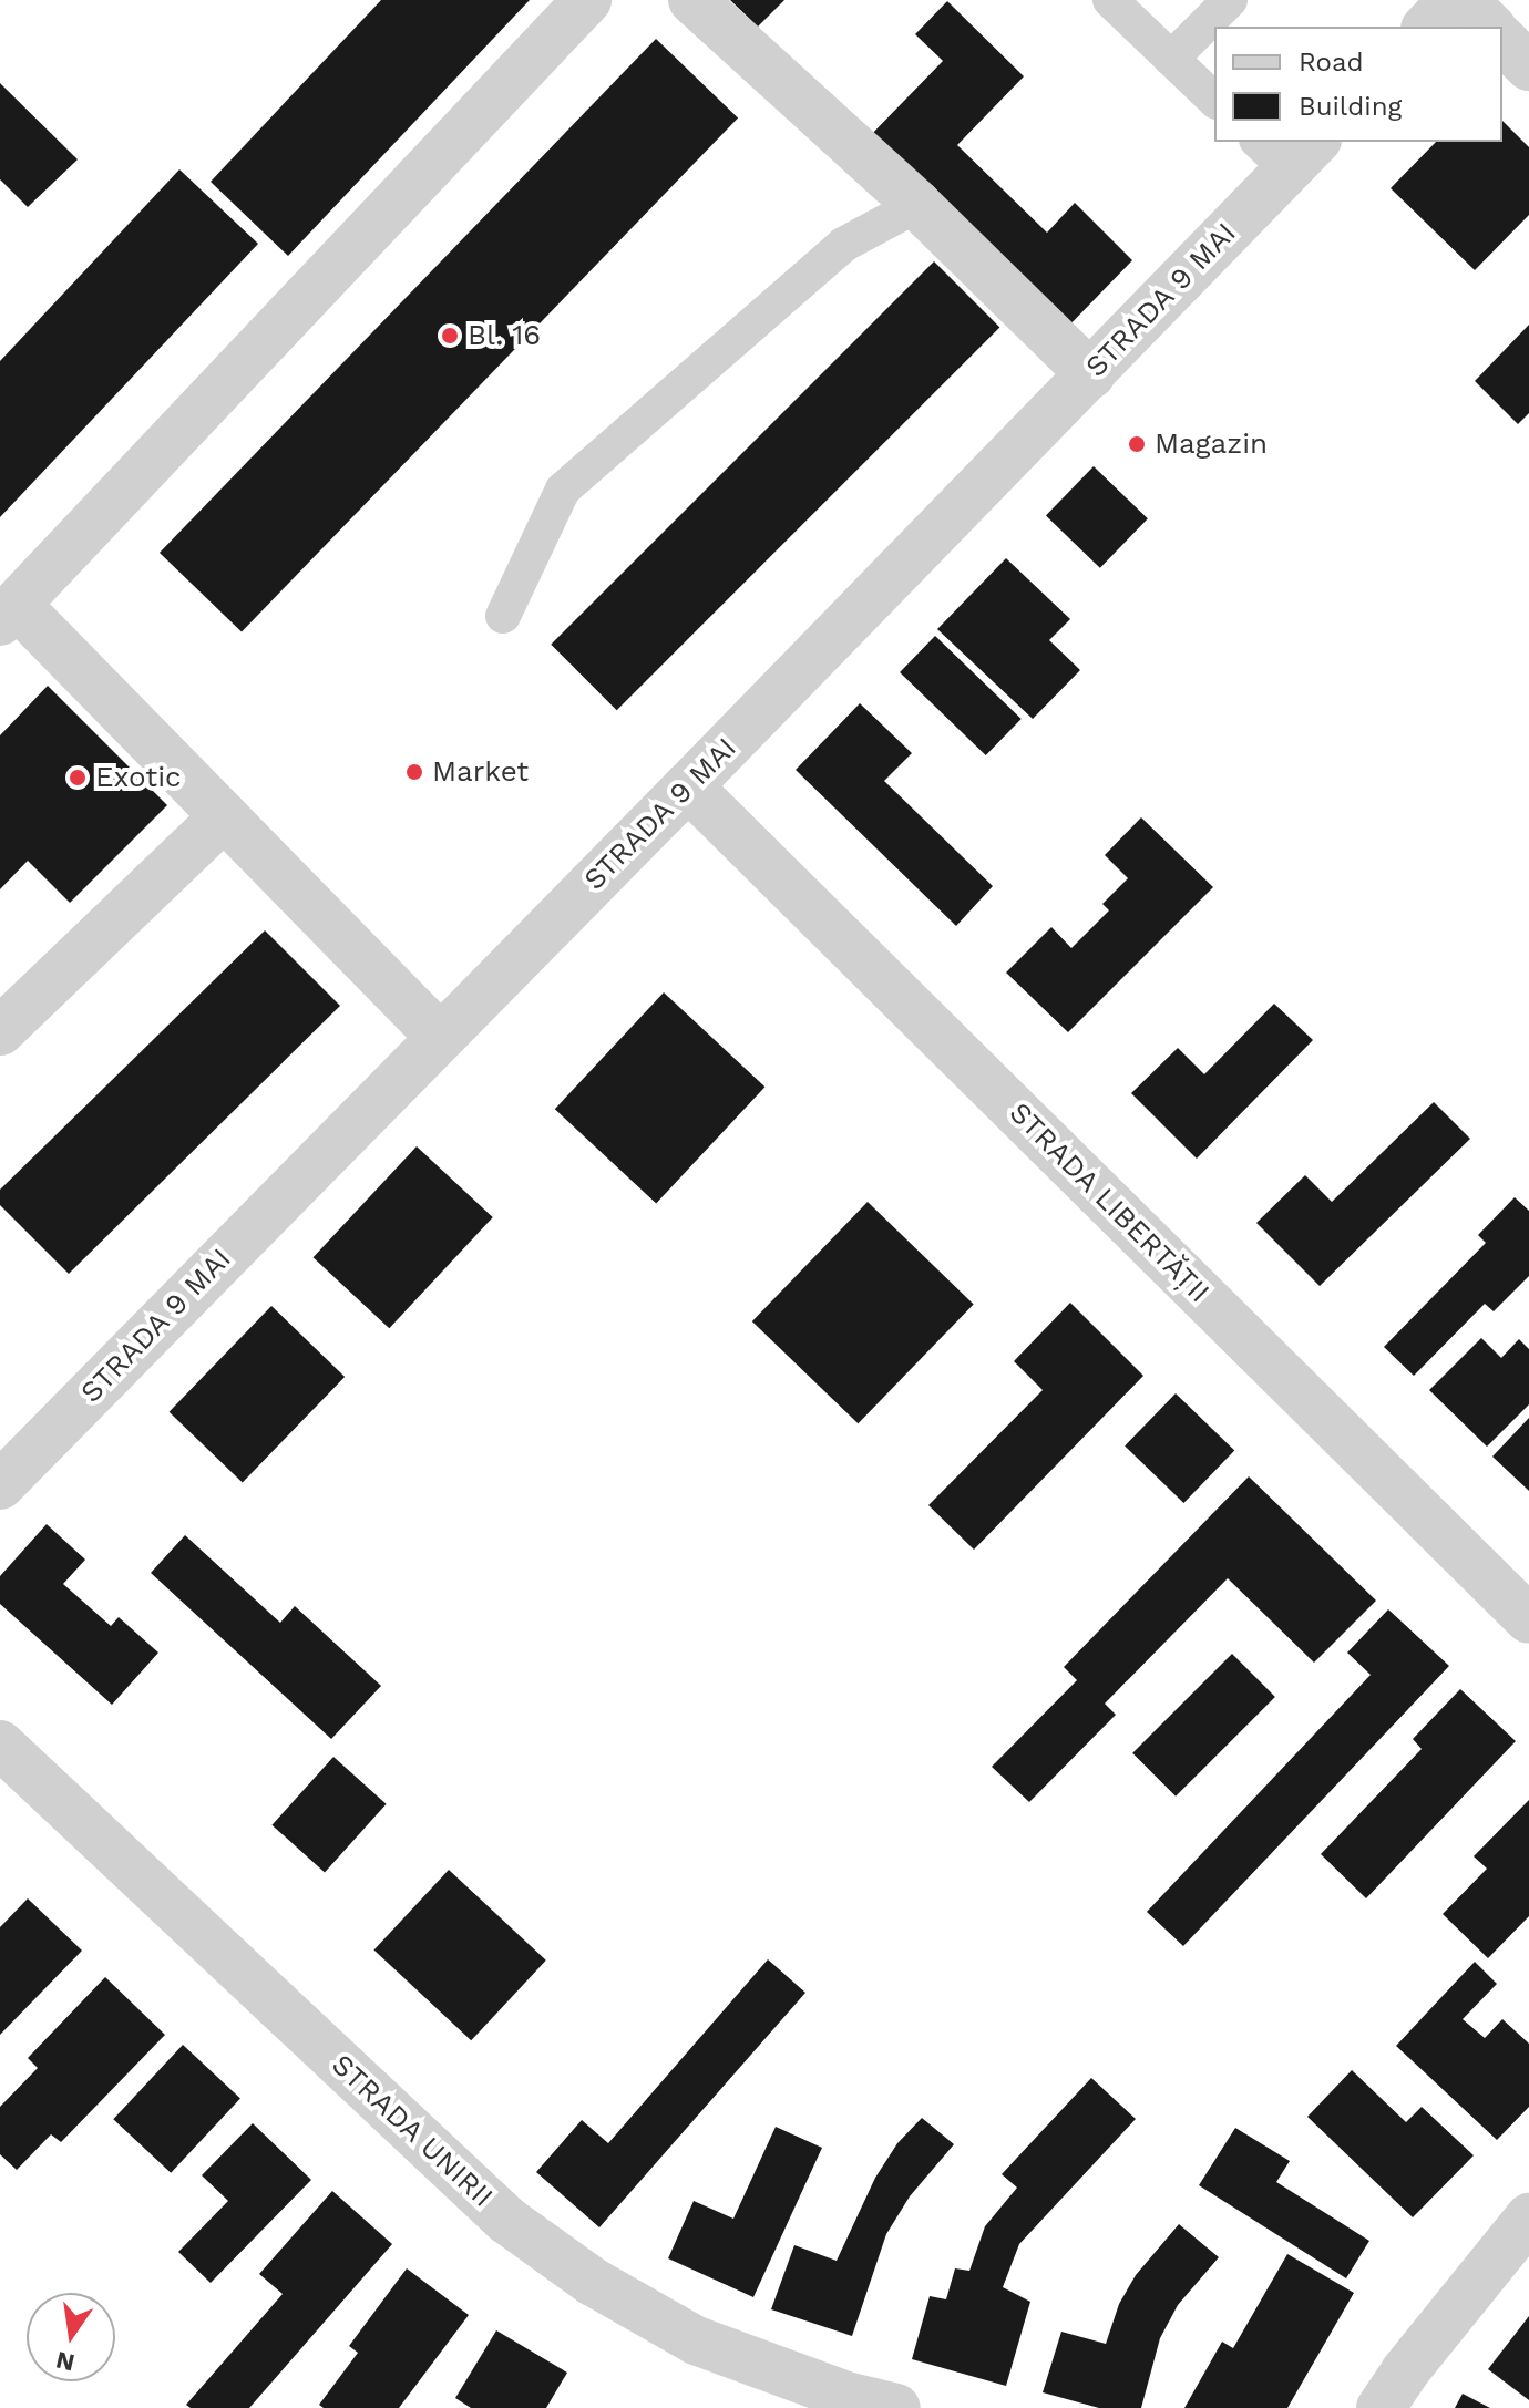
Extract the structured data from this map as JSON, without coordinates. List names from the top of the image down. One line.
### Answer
{"streets":{"street":["STRADA 9 MAI","STRADA LIBERTĂȚII","STRADA UNIRII"]},"crossings":[["STRADA 9 MAI","STRADA LIBERTĂȚII"]],"places":["Bl. 16","Magazin","Market","Exotic"],"legend":["Road","Building"],"north":"bottom"}
